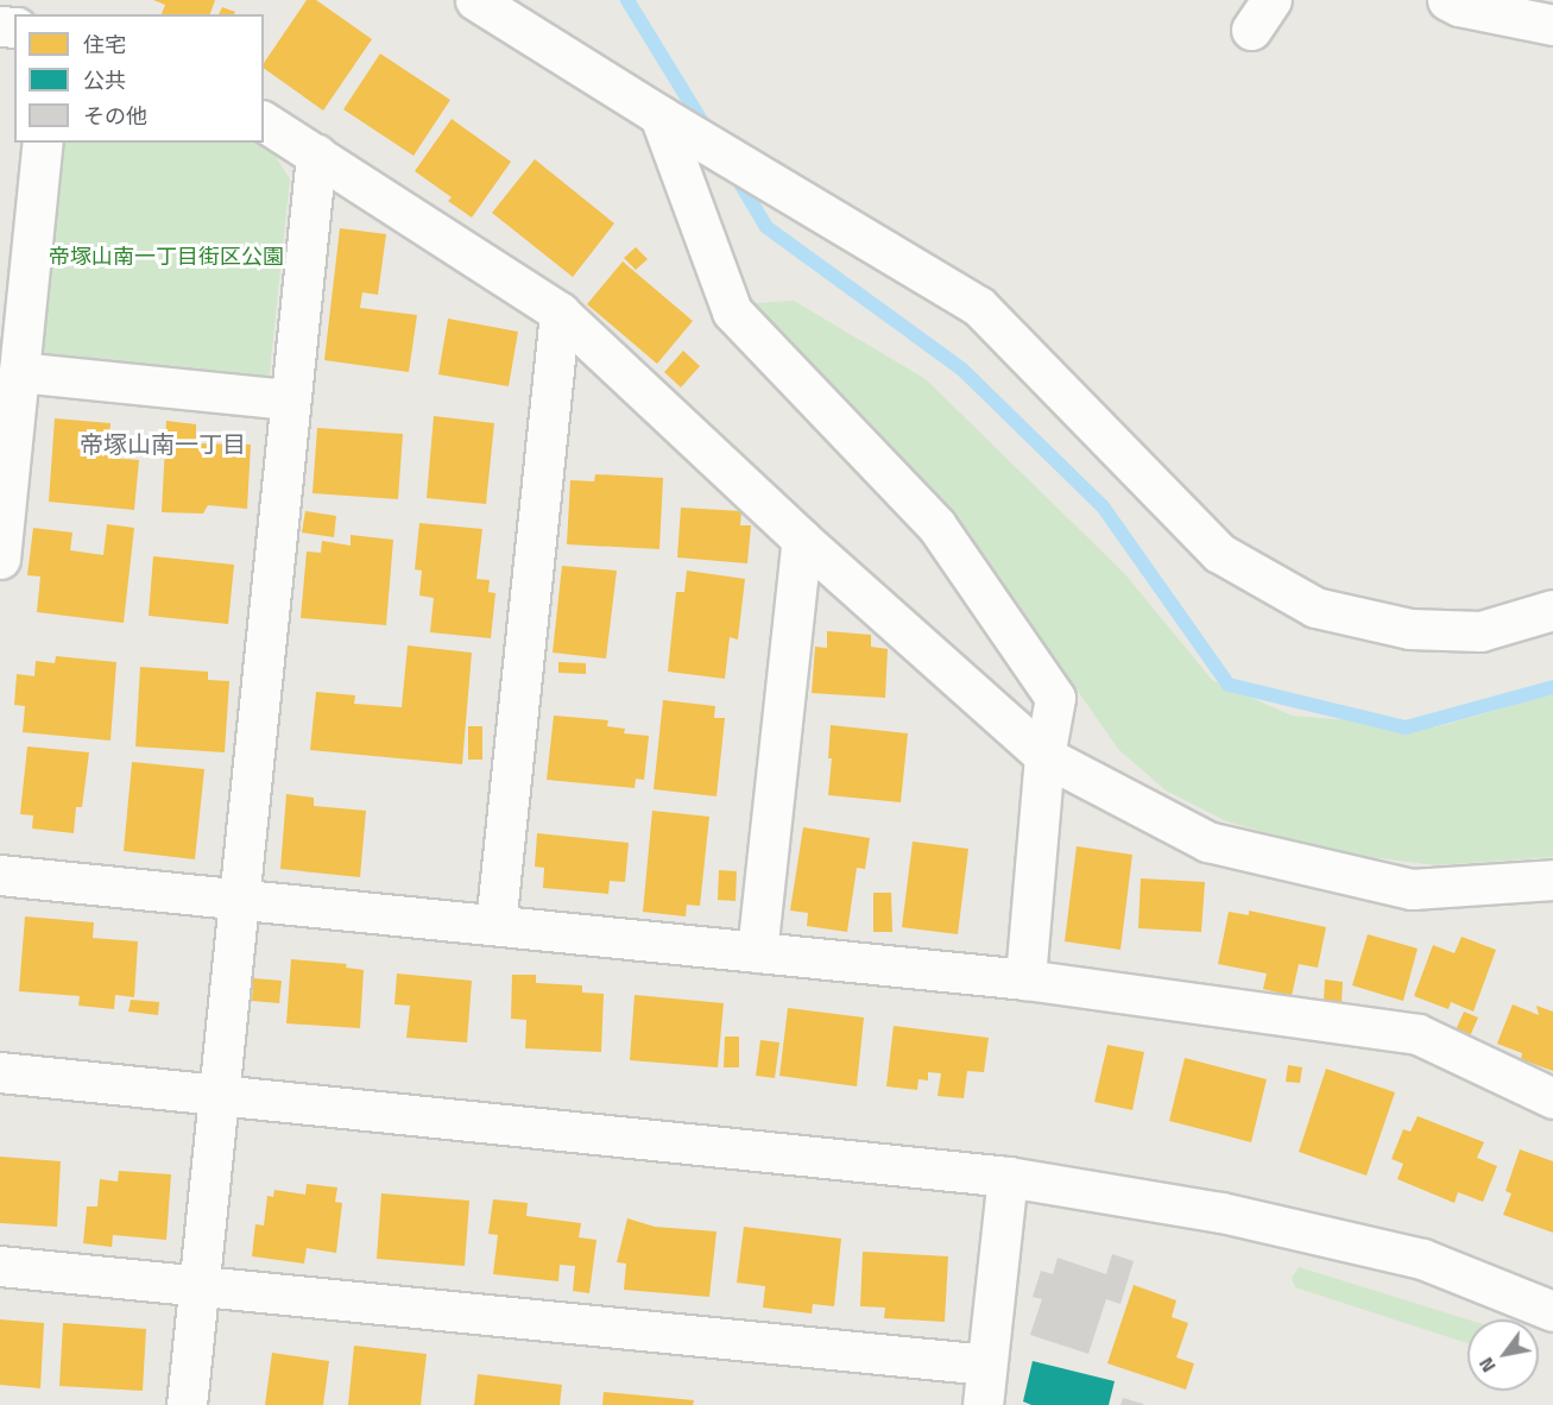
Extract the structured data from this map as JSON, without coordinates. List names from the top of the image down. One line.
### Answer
{"districts":["帝塚山南一丁目"],"parks":["帝塚山南一丁目街区公園"],"legend":["住宅","公共","その他"],"north":"bottom left"}
